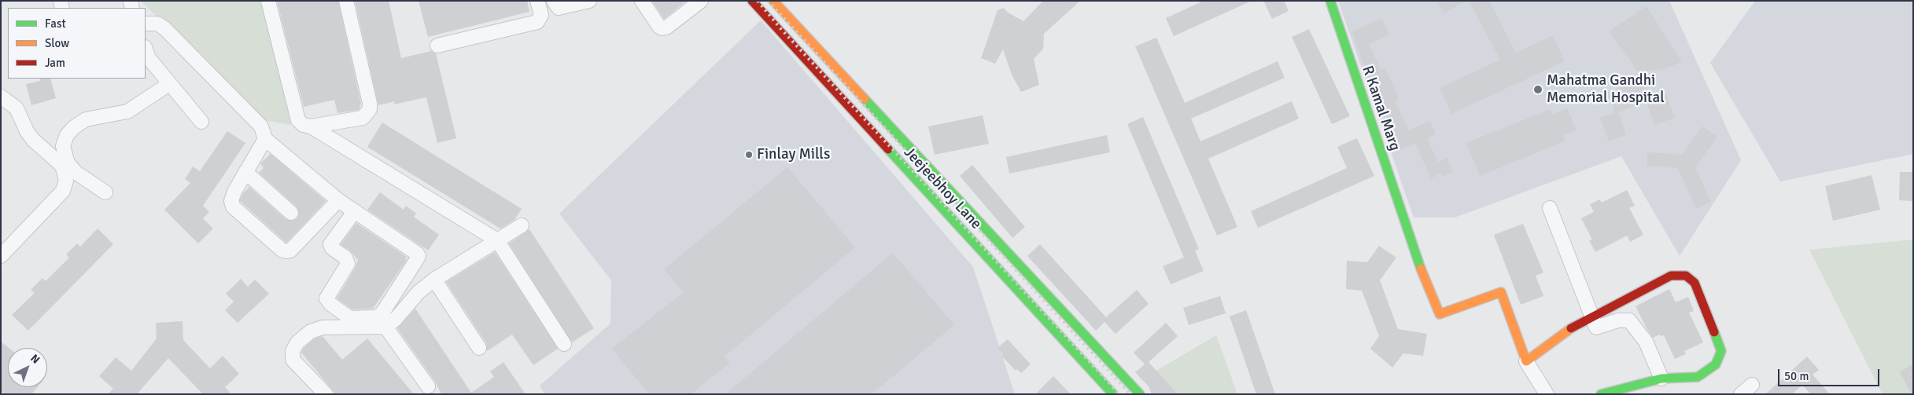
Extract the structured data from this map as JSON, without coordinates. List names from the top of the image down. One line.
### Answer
{"streets":{"street":["R Kamal Marg","Jeejeebhoy Lane"]},"places":["Mahatma Gandhi Memorial Hospital","Finlay Mills"],"legend":["Fast","Slow","Jam"],"scale_bar":"50 m","north":"top right"}
